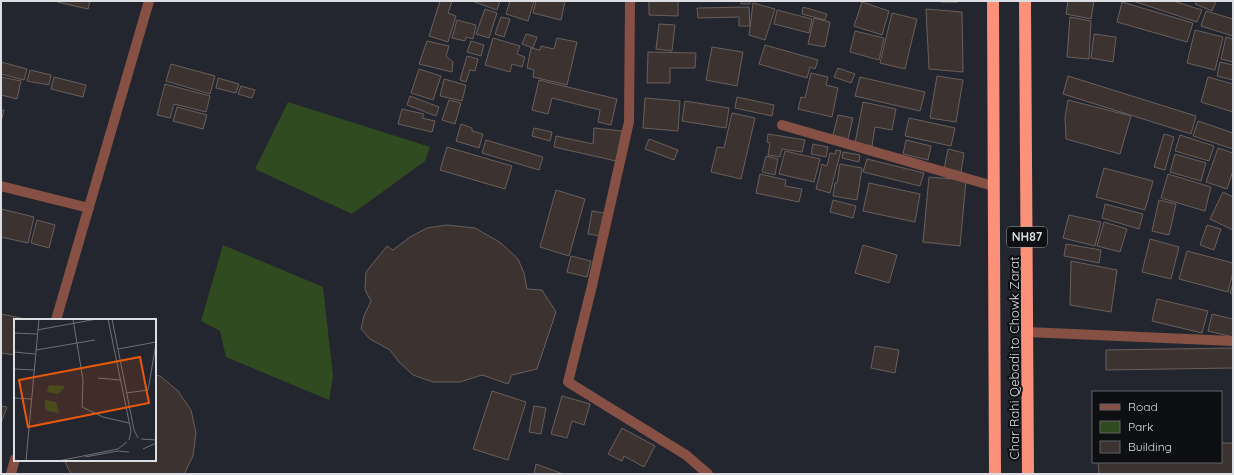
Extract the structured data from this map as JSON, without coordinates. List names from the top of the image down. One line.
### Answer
{"streets":{"highway":["NH87","Char Rahi Qebadi to Chowk Zarat"]},"legend":["Road","Park","Building"]}
